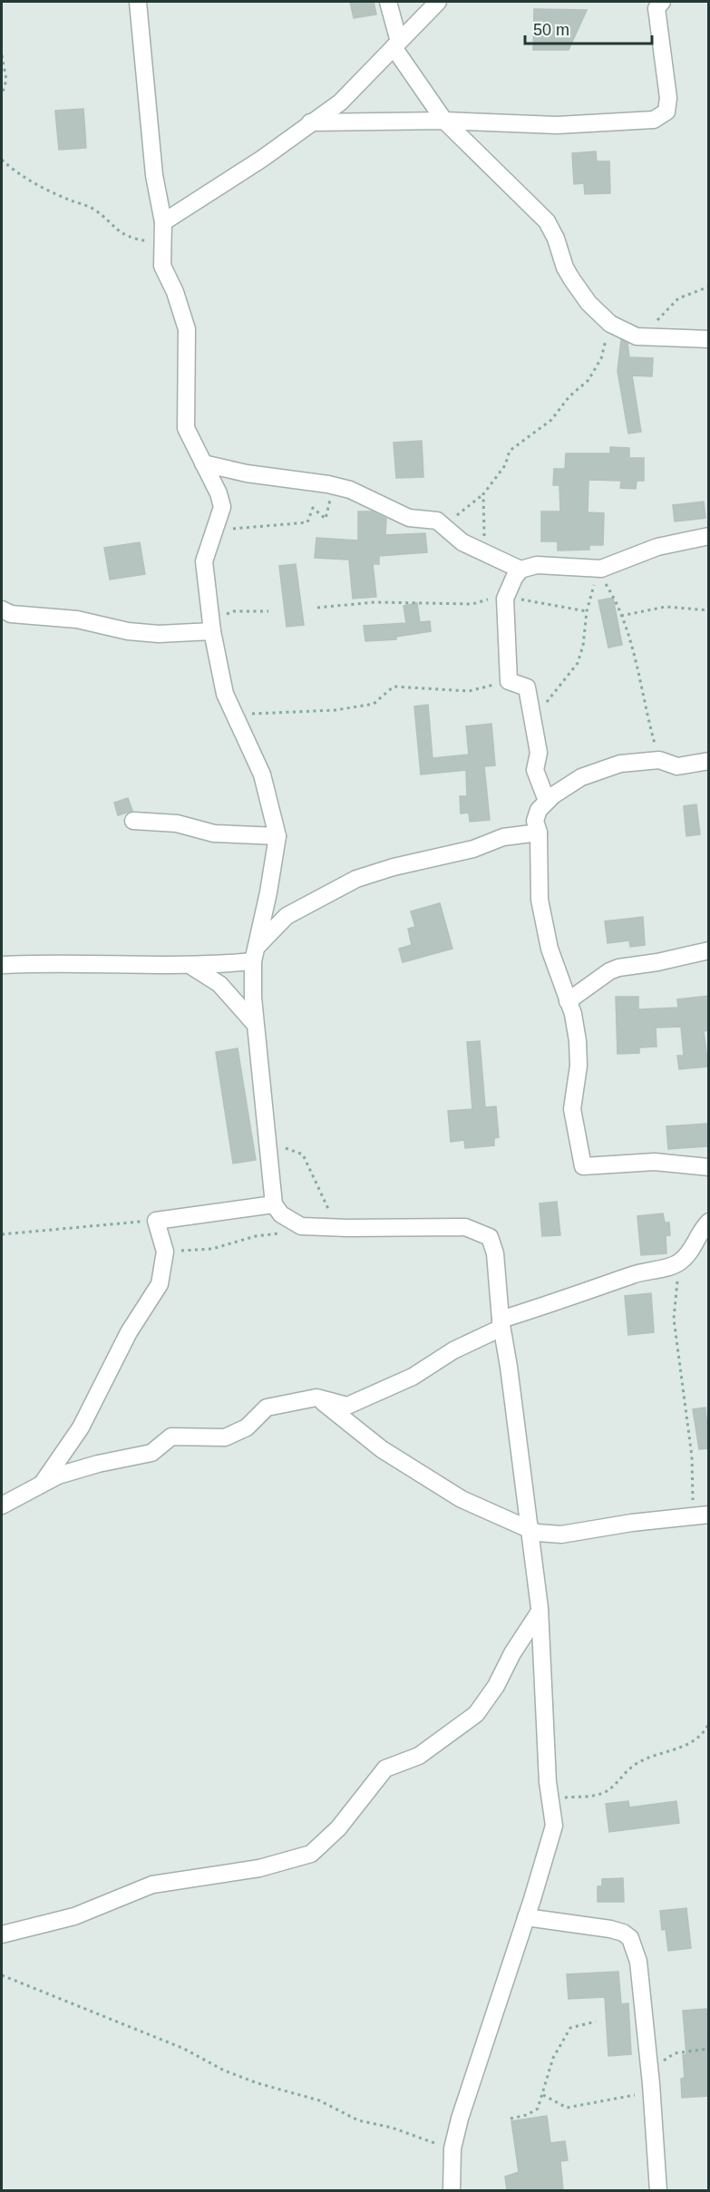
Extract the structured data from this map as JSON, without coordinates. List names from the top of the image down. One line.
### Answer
{"scale_bar":"50 m"}
